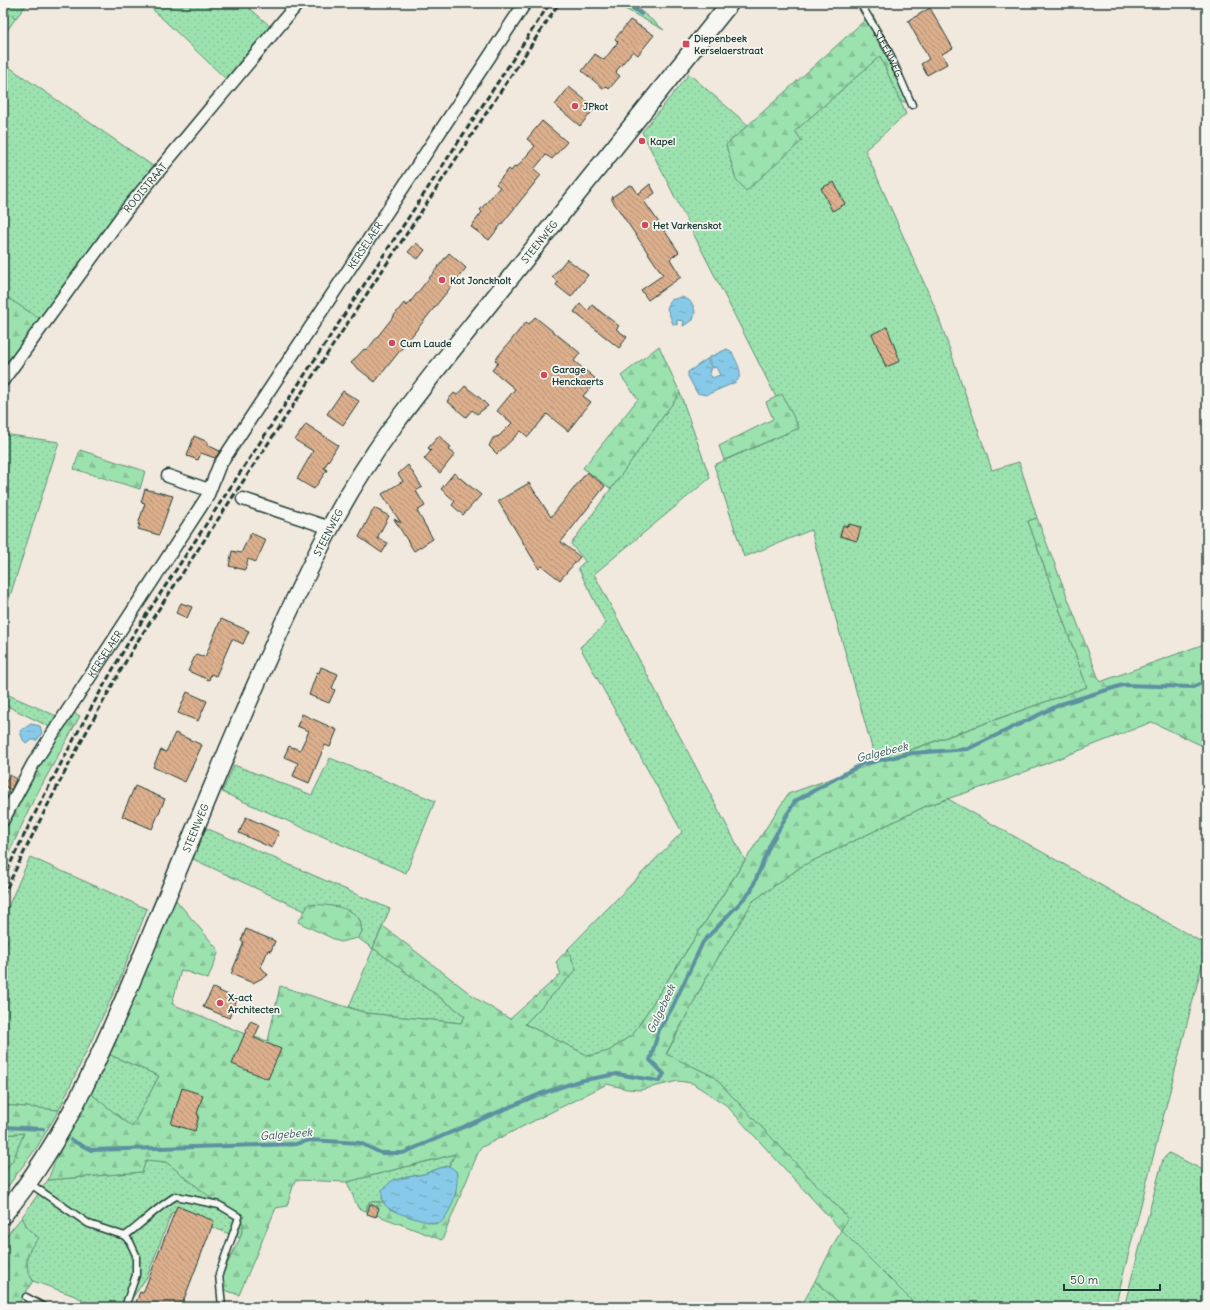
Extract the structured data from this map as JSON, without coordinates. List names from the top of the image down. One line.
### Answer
{"streets":{"main road":["STEENWEG"],"street":["ROOISTRAAT","KERSELAER"]},"water":["Galgebeek"],"places":{"transit":["Diepenbeek Kerselaerstraat"],"other":["JPkot","Kapel","Het Varkenskot","Kot Jonckholt","Cum Laude","Garage Henckaerts","X-act Architecten"]},"scale_bar":"50 m"}
